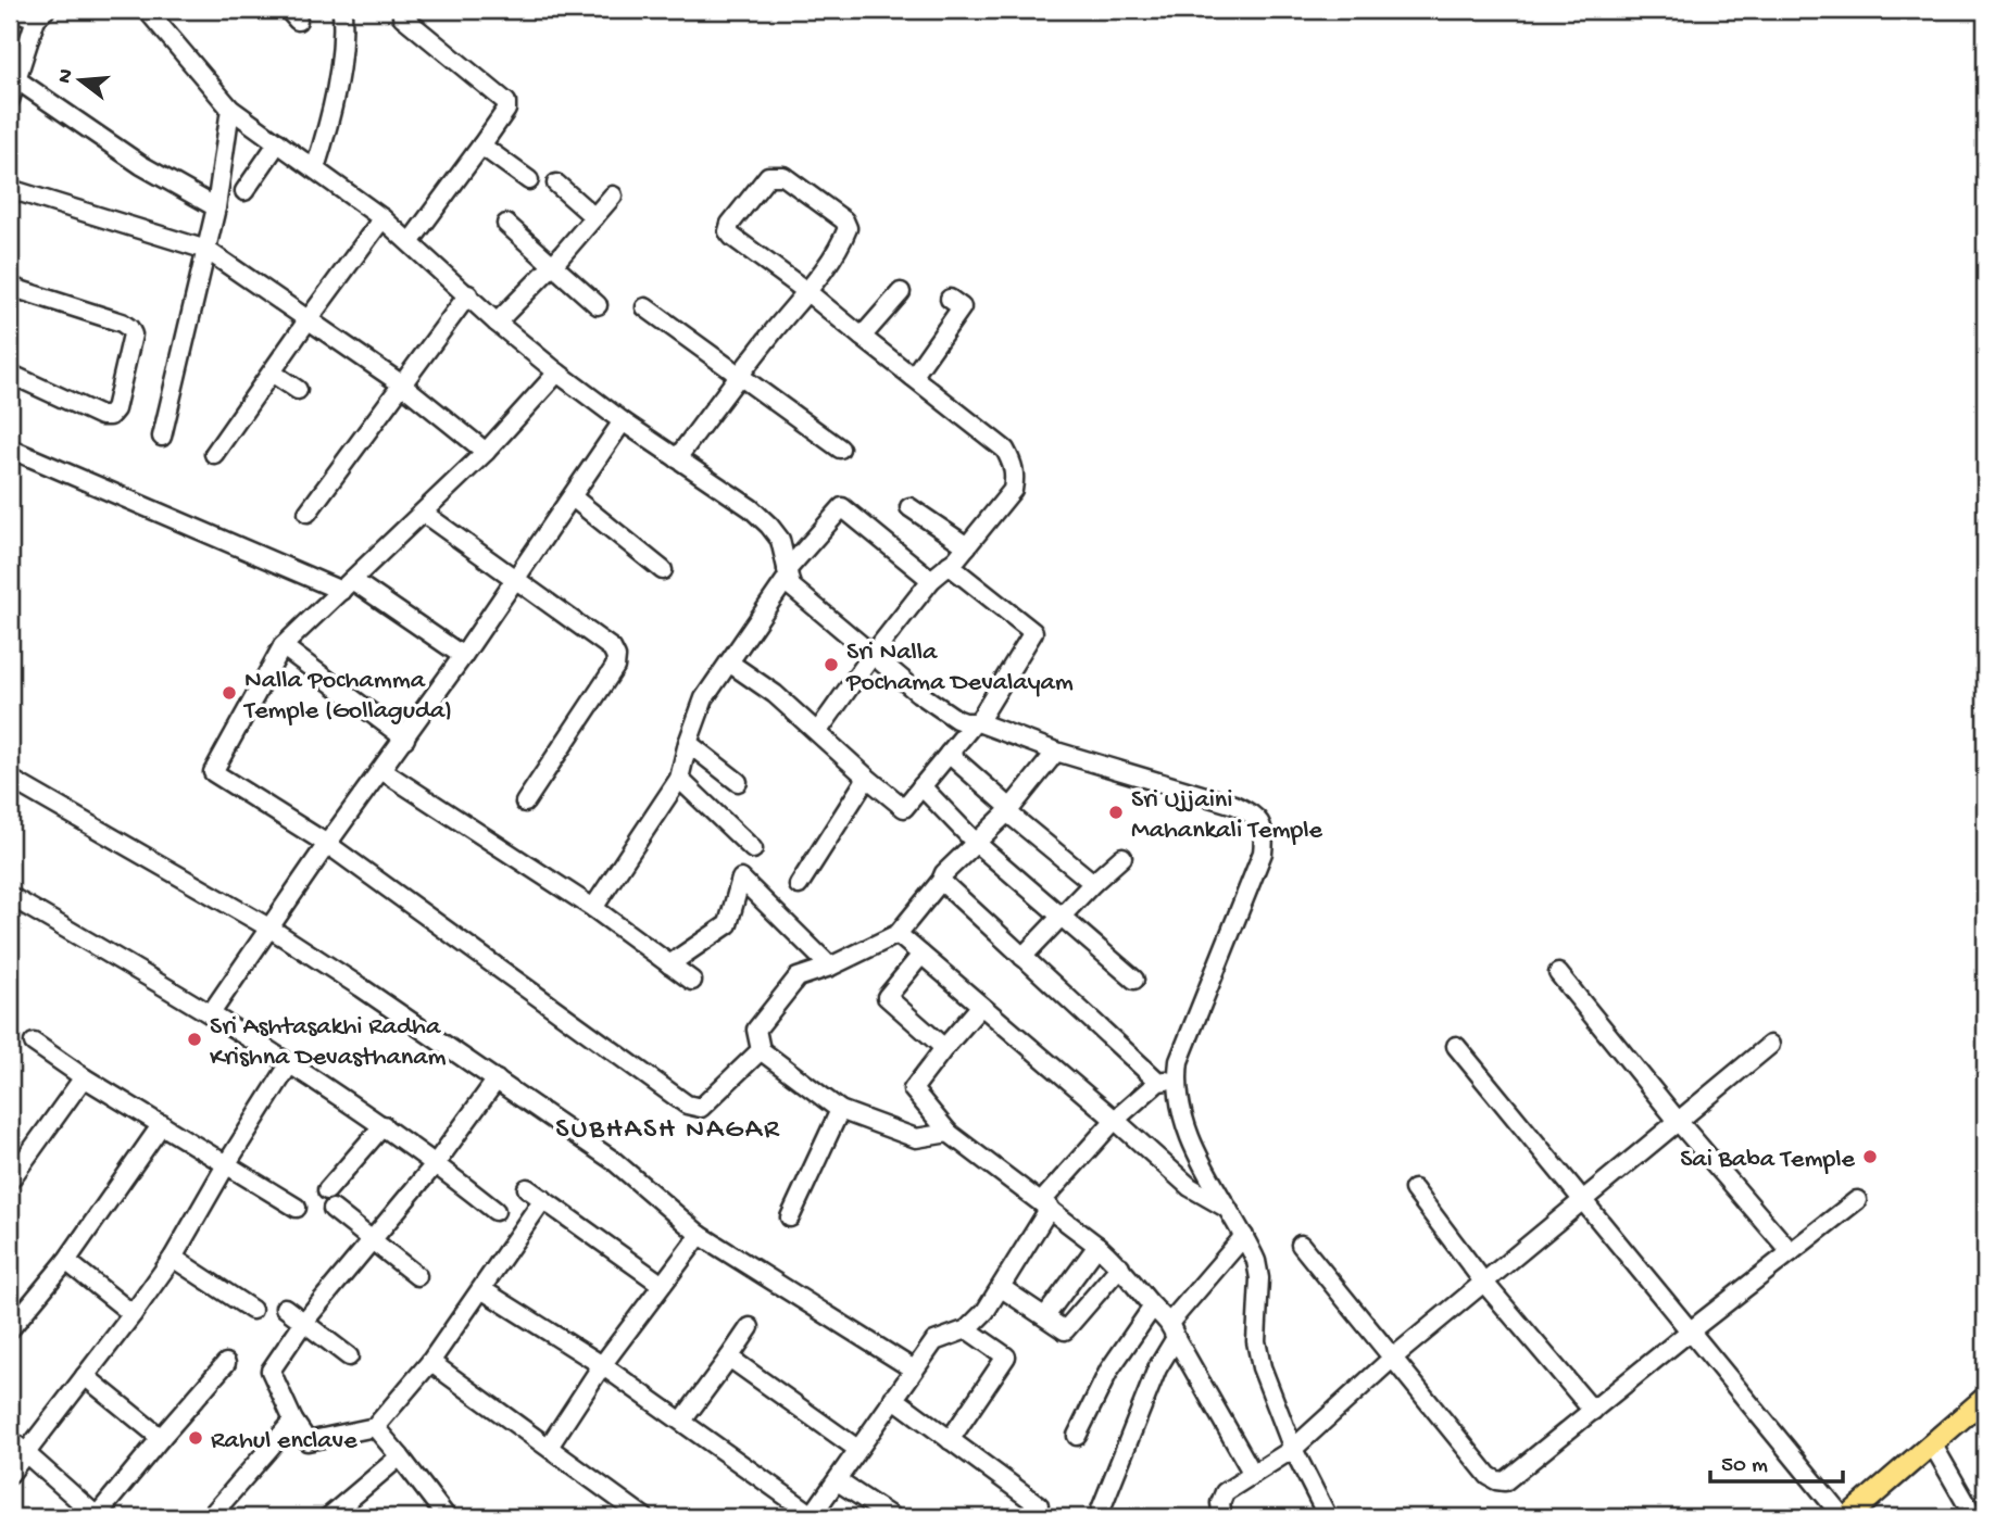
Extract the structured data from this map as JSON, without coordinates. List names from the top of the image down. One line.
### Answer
{"districts":["SUBHASH NAGAR"],"places":["Sri Nalla Pochama Devalayam","Nalla Pochamma Temple (Gollaguda)","Sri Ujjaini Mahankali Temple","Sri Ashtasakhi Radha Krishna Devasthanam","Sai Baba Temple","Rahul enclave"],"scale_bar":"50 m","north":"left"}
